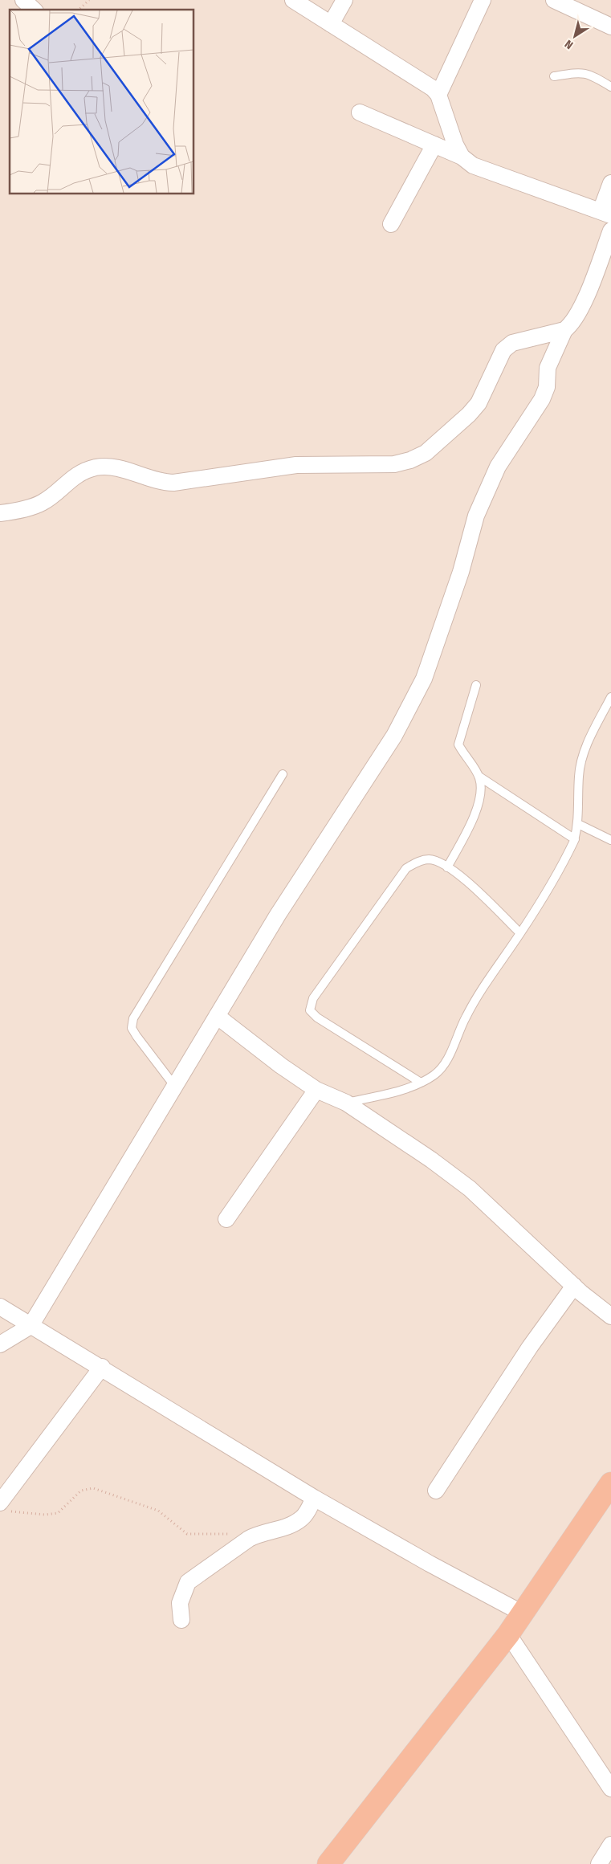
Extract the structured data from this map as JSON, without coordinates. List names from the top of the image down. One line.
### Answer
{"north":"bottom left"}
